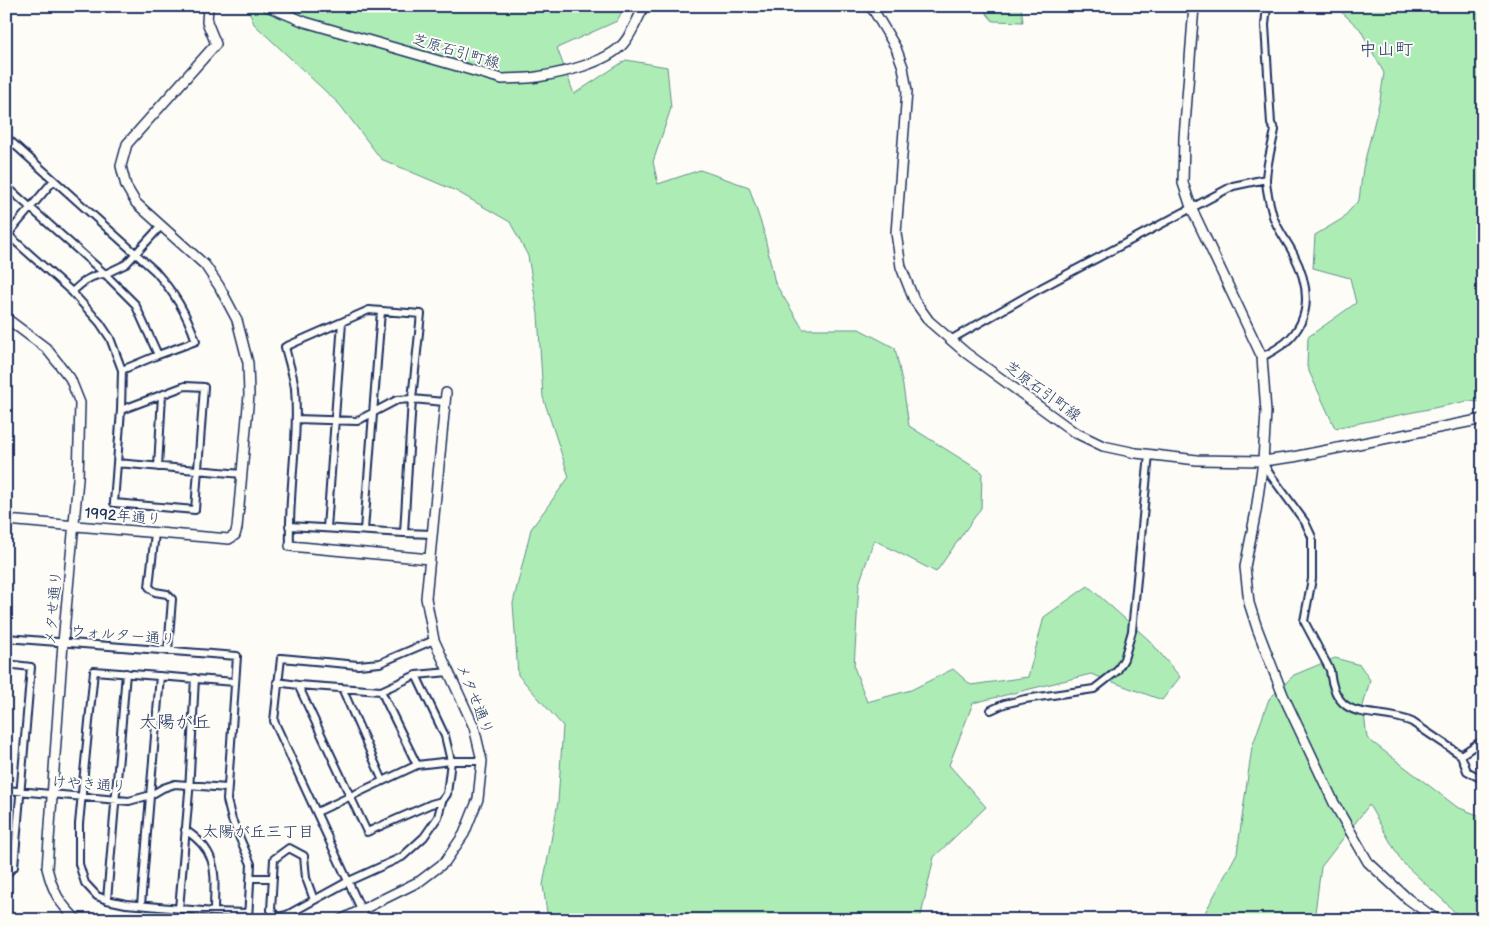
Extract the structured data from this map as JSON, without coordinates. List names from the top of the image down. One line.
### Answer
{"streets":{"street":["芝原石引町線","1992年通り","メタせ通り","ウォルター通り","けやき通り"]},"crossings":[["1992年通り","メタせ通り"],["メタせ通り","ウォルター通り"],["メタせ通り","けやき通り"]],"districts":["中山町","太陽が丘","太陽が丘三丁目"]}
